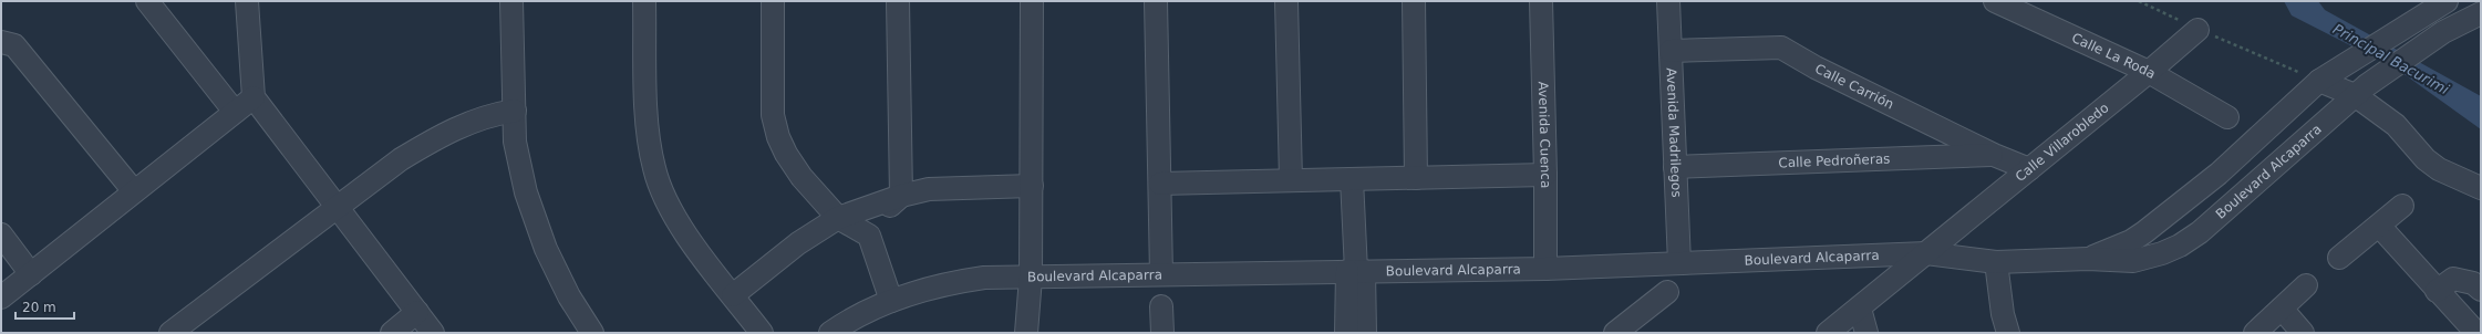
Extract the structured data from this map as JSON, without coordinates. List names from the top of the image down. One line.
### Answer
{"streets":{"street":["Calle La Roda","Calle Carrión","Avenida Madrilegos","Avenida Cuenca","Calle Villarobledo","Calle Pedroñeras","Boulevard Alcaparra"]},"crossings":[["Calle La Roda","Calle Villarobledo"],["Calle Carrión","Avenida Madrilegos"],["Calle Carrión","Calle Villarobledo"],["Calle Carrión","Calle Pedroñeras"],["Avenida Madrilegos","Calle Pedroñeras"],["Avenida Madrilegos","Boulevard Alcaparra"],["Avenida Cuenca","Boulevard Alcaparra"],["Calle Villarobledo","Boulevard Alcaparra"]],"water":["Principal Bacurimi"],"scale_bar":"20 m"}
